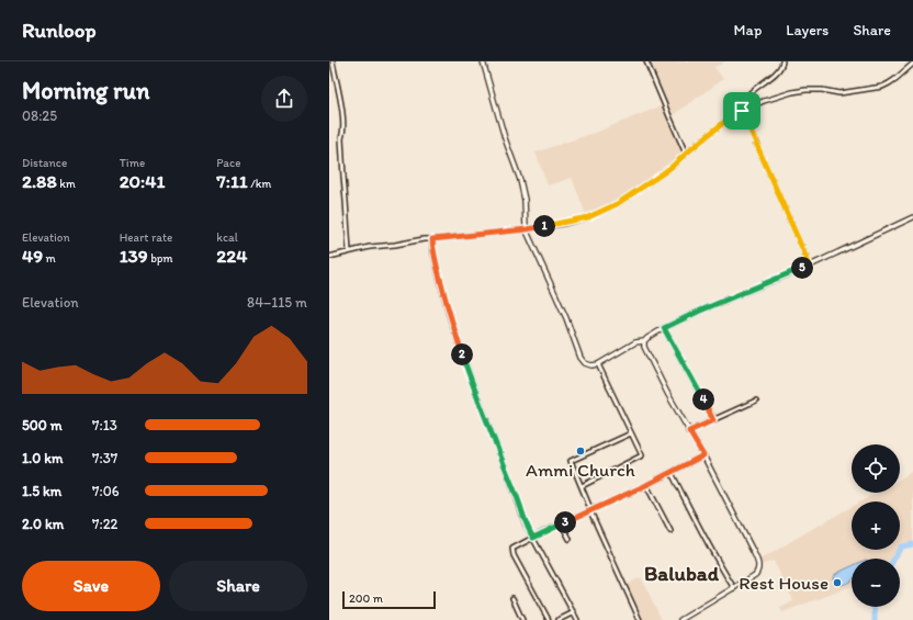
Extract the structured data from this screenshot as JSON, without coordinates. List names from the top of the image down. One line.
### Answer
{"districts":["Balubad"],"places":["Ammi Church","Rest House"],"scale_bar":"200 m","page":{"header":"Runloop","nav":["Map","Layers","Share"],"heading":["Morning run","08:25"],"stats":[["Distance","2.88 km"],["Time","20:41"],["Pace","7:11 /km"],["Elevation","49 m"],["Heart rate","139 bpm"],["kcal","224"]],"pins":["1","5","2","4","3"],"chart":["Elevation","84–115 m"],"list":[{"name":"500 m","note":"7:13"},{"name":"1.0 km","note":"7:37"},{"name":"1.5 km","note":"7:06"},{"name":"2.0 km","note":"7:22"}],"map_buttons":["+","−"],"buttons":["Save","Share"],"scale":"200 m"}}
